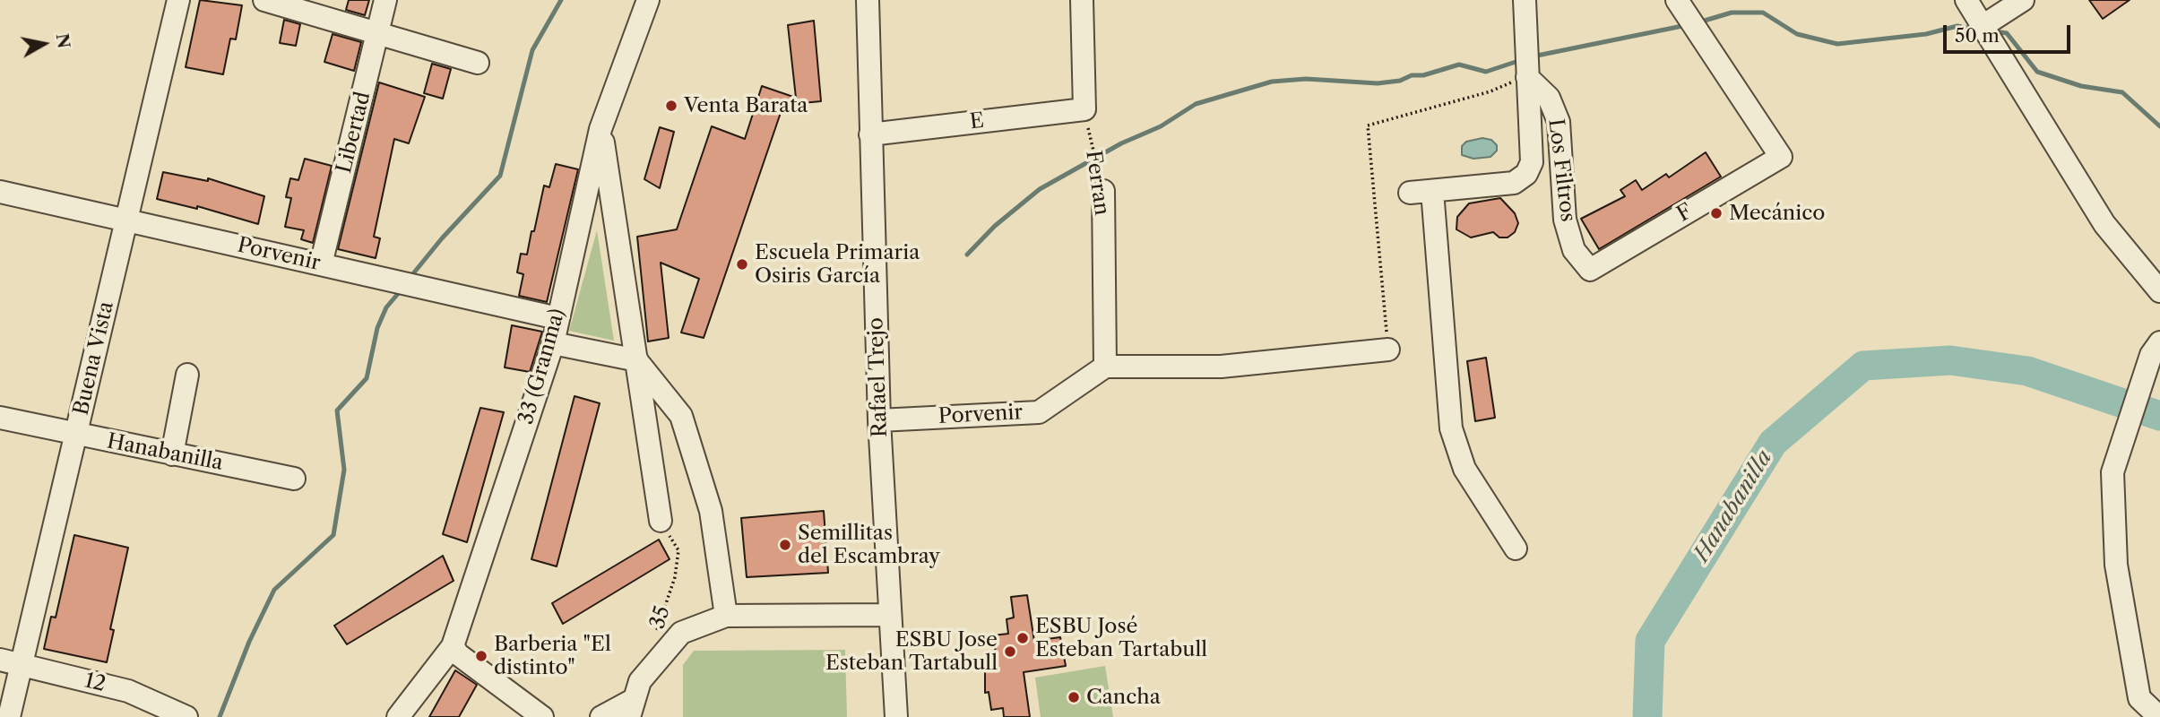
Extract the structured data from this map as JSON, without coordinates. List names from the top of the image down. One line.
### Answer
{"streets":{"street":["E","Libertad","Los Filtros","Ferran","F","Porvenir","Buena Vista","33 (Granma)","Rafael Trejo","Hanabanilla","12"],"path":["35"]},"crossings":[["E","Ferran"],["E","Rafael Trejo"],["Libertad","Porvenir"],["Los Filtros","F"],["Ferran","Porvenir"],["Porvenir","Buena Vista"],["Porvenir","33 (Granma)"],["Porvenir","Rafael Trejo"],["Buena Vista","Hanabanilla"],["Buena Vista","12"]],"water":["Hanabanilla"],"places":["Venta Barata","Mecánico","Escuela Primaria Osiris García","Semillitas del Escambray","ESBU José Esteban Tartabull","ESBU Jose Esteban Tartabull","Barberia \"El distinto\"","Cancha"],"scale_bar":"50 m","north":"right"}
